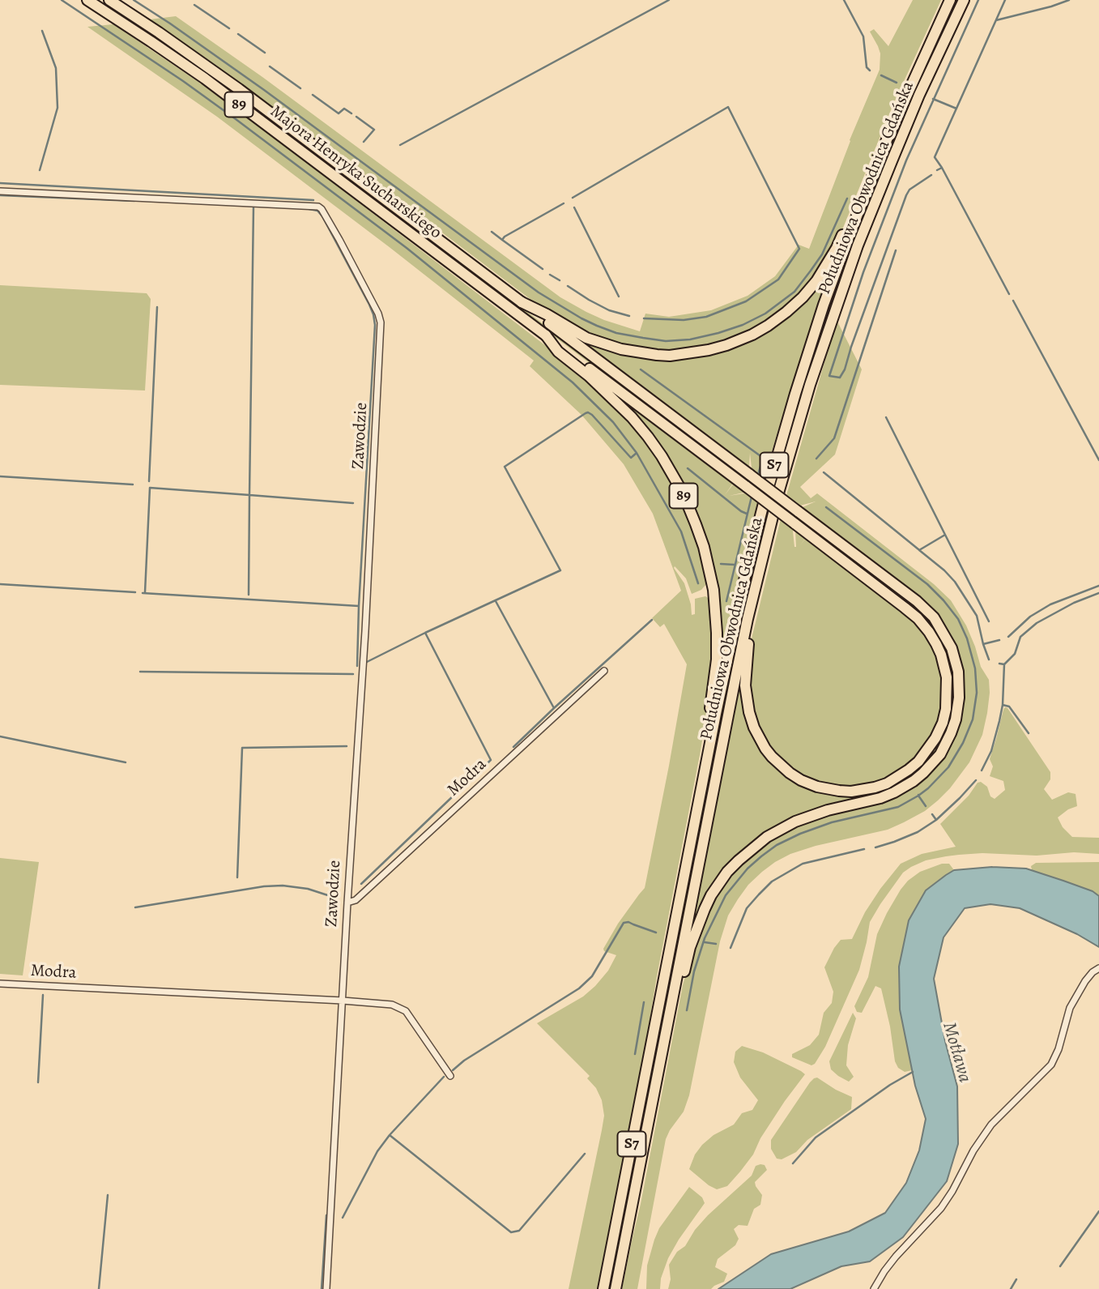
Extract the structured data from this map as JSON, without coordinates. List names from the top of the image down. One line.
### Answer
{"streets":{"highway":["89","Majora Henryka Sucharskiego","Południowa Obwodnica Gdańska","S7"],"street":["Zawodzie","Modra"]},"crossings":[["89","Majora Henryka Sucharskiego"],["89","Południowa Obwodnica Gdańska"],["Zawodzie","Modra"]],"water":["Motława"]}
